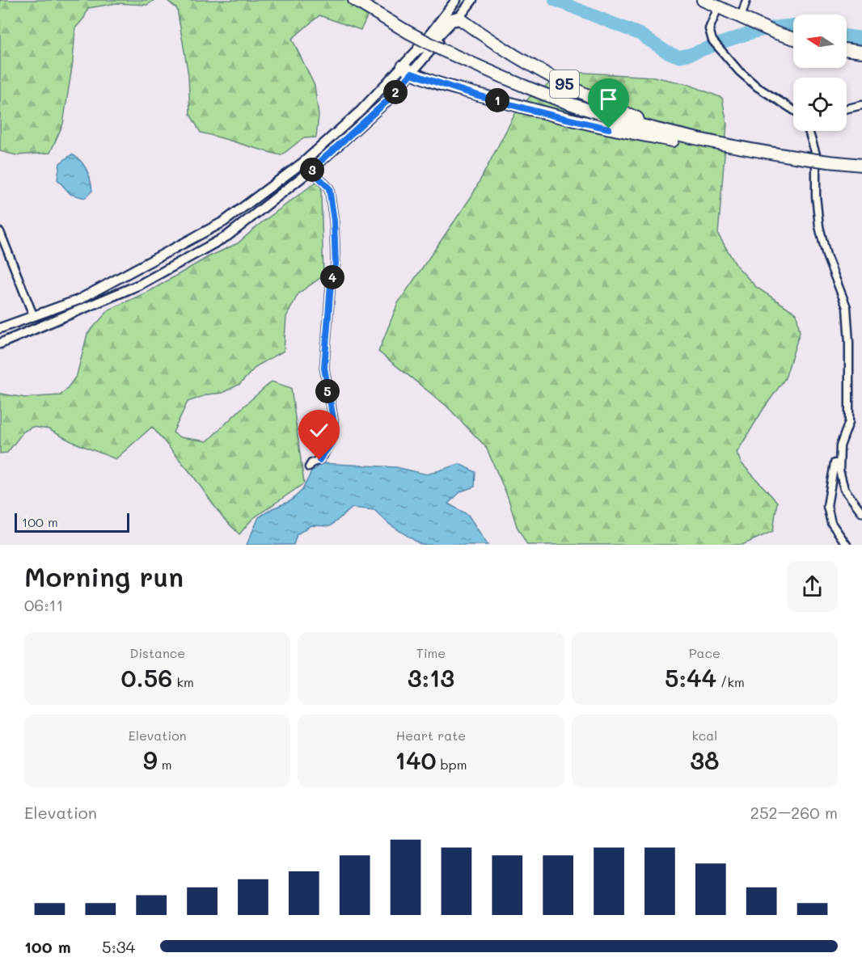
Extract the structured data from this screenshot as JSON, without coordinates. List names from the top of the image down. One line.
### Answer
{"streets":{"main road":["95"]},"scale_bar":"100 m","north":"left","page":{"pins":["2","1","3","4","5"],"scale":"100 m","heading":["Morning run","06:11"],"stats":[["Distance","0.56 km"],["Time","3:13"],["Pace","5:44 /km"],["Elevation","9 m"],["Heart rate","140 bpm"],["kcal","38"]],"chart":["Elevation","252–260 m"],"list":[{"name":"100 m","note":"5:34"}]}}
